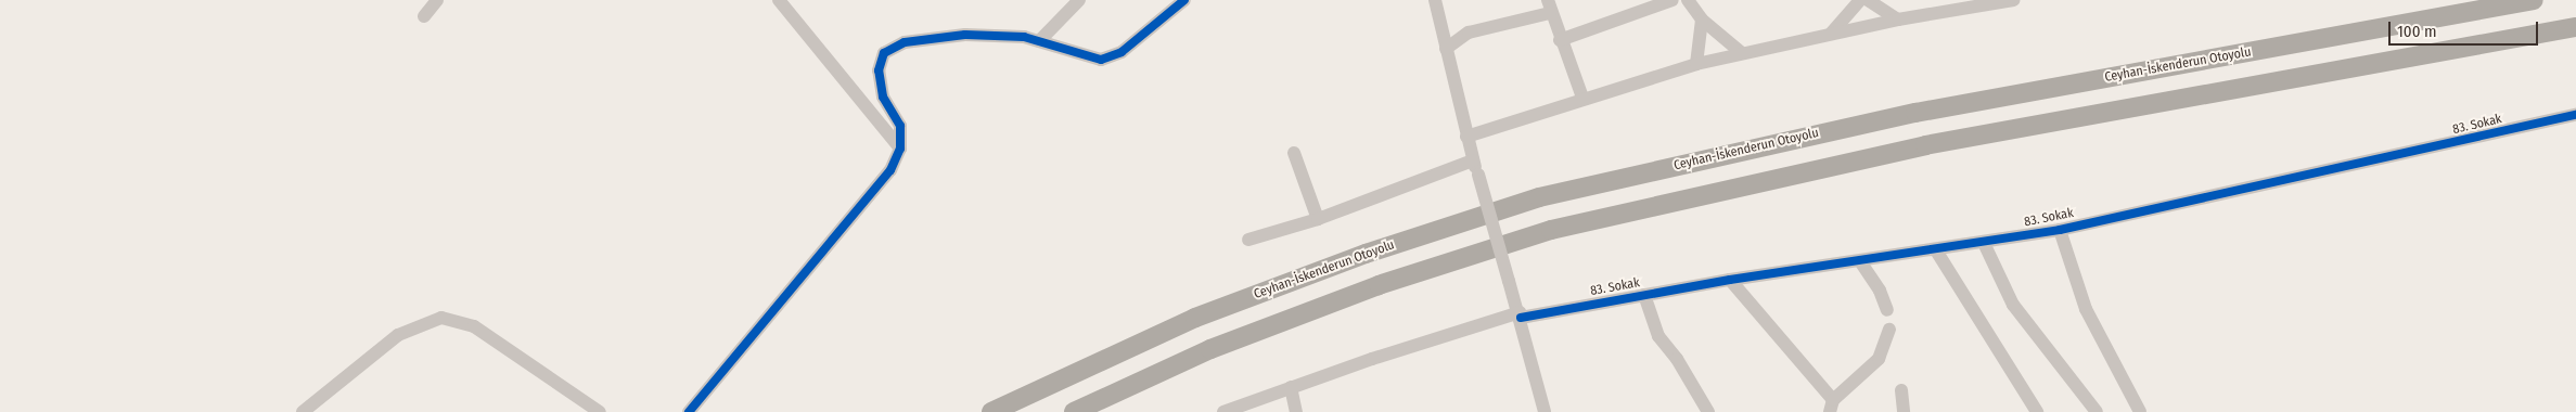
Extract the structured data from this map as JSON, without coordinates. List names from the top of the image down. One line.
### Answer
{"streets":{"highway":["Ceyhan-İskenderun Otoyolu"],"street":["83. Sokak"]},"scale_bar":"100 m"}
